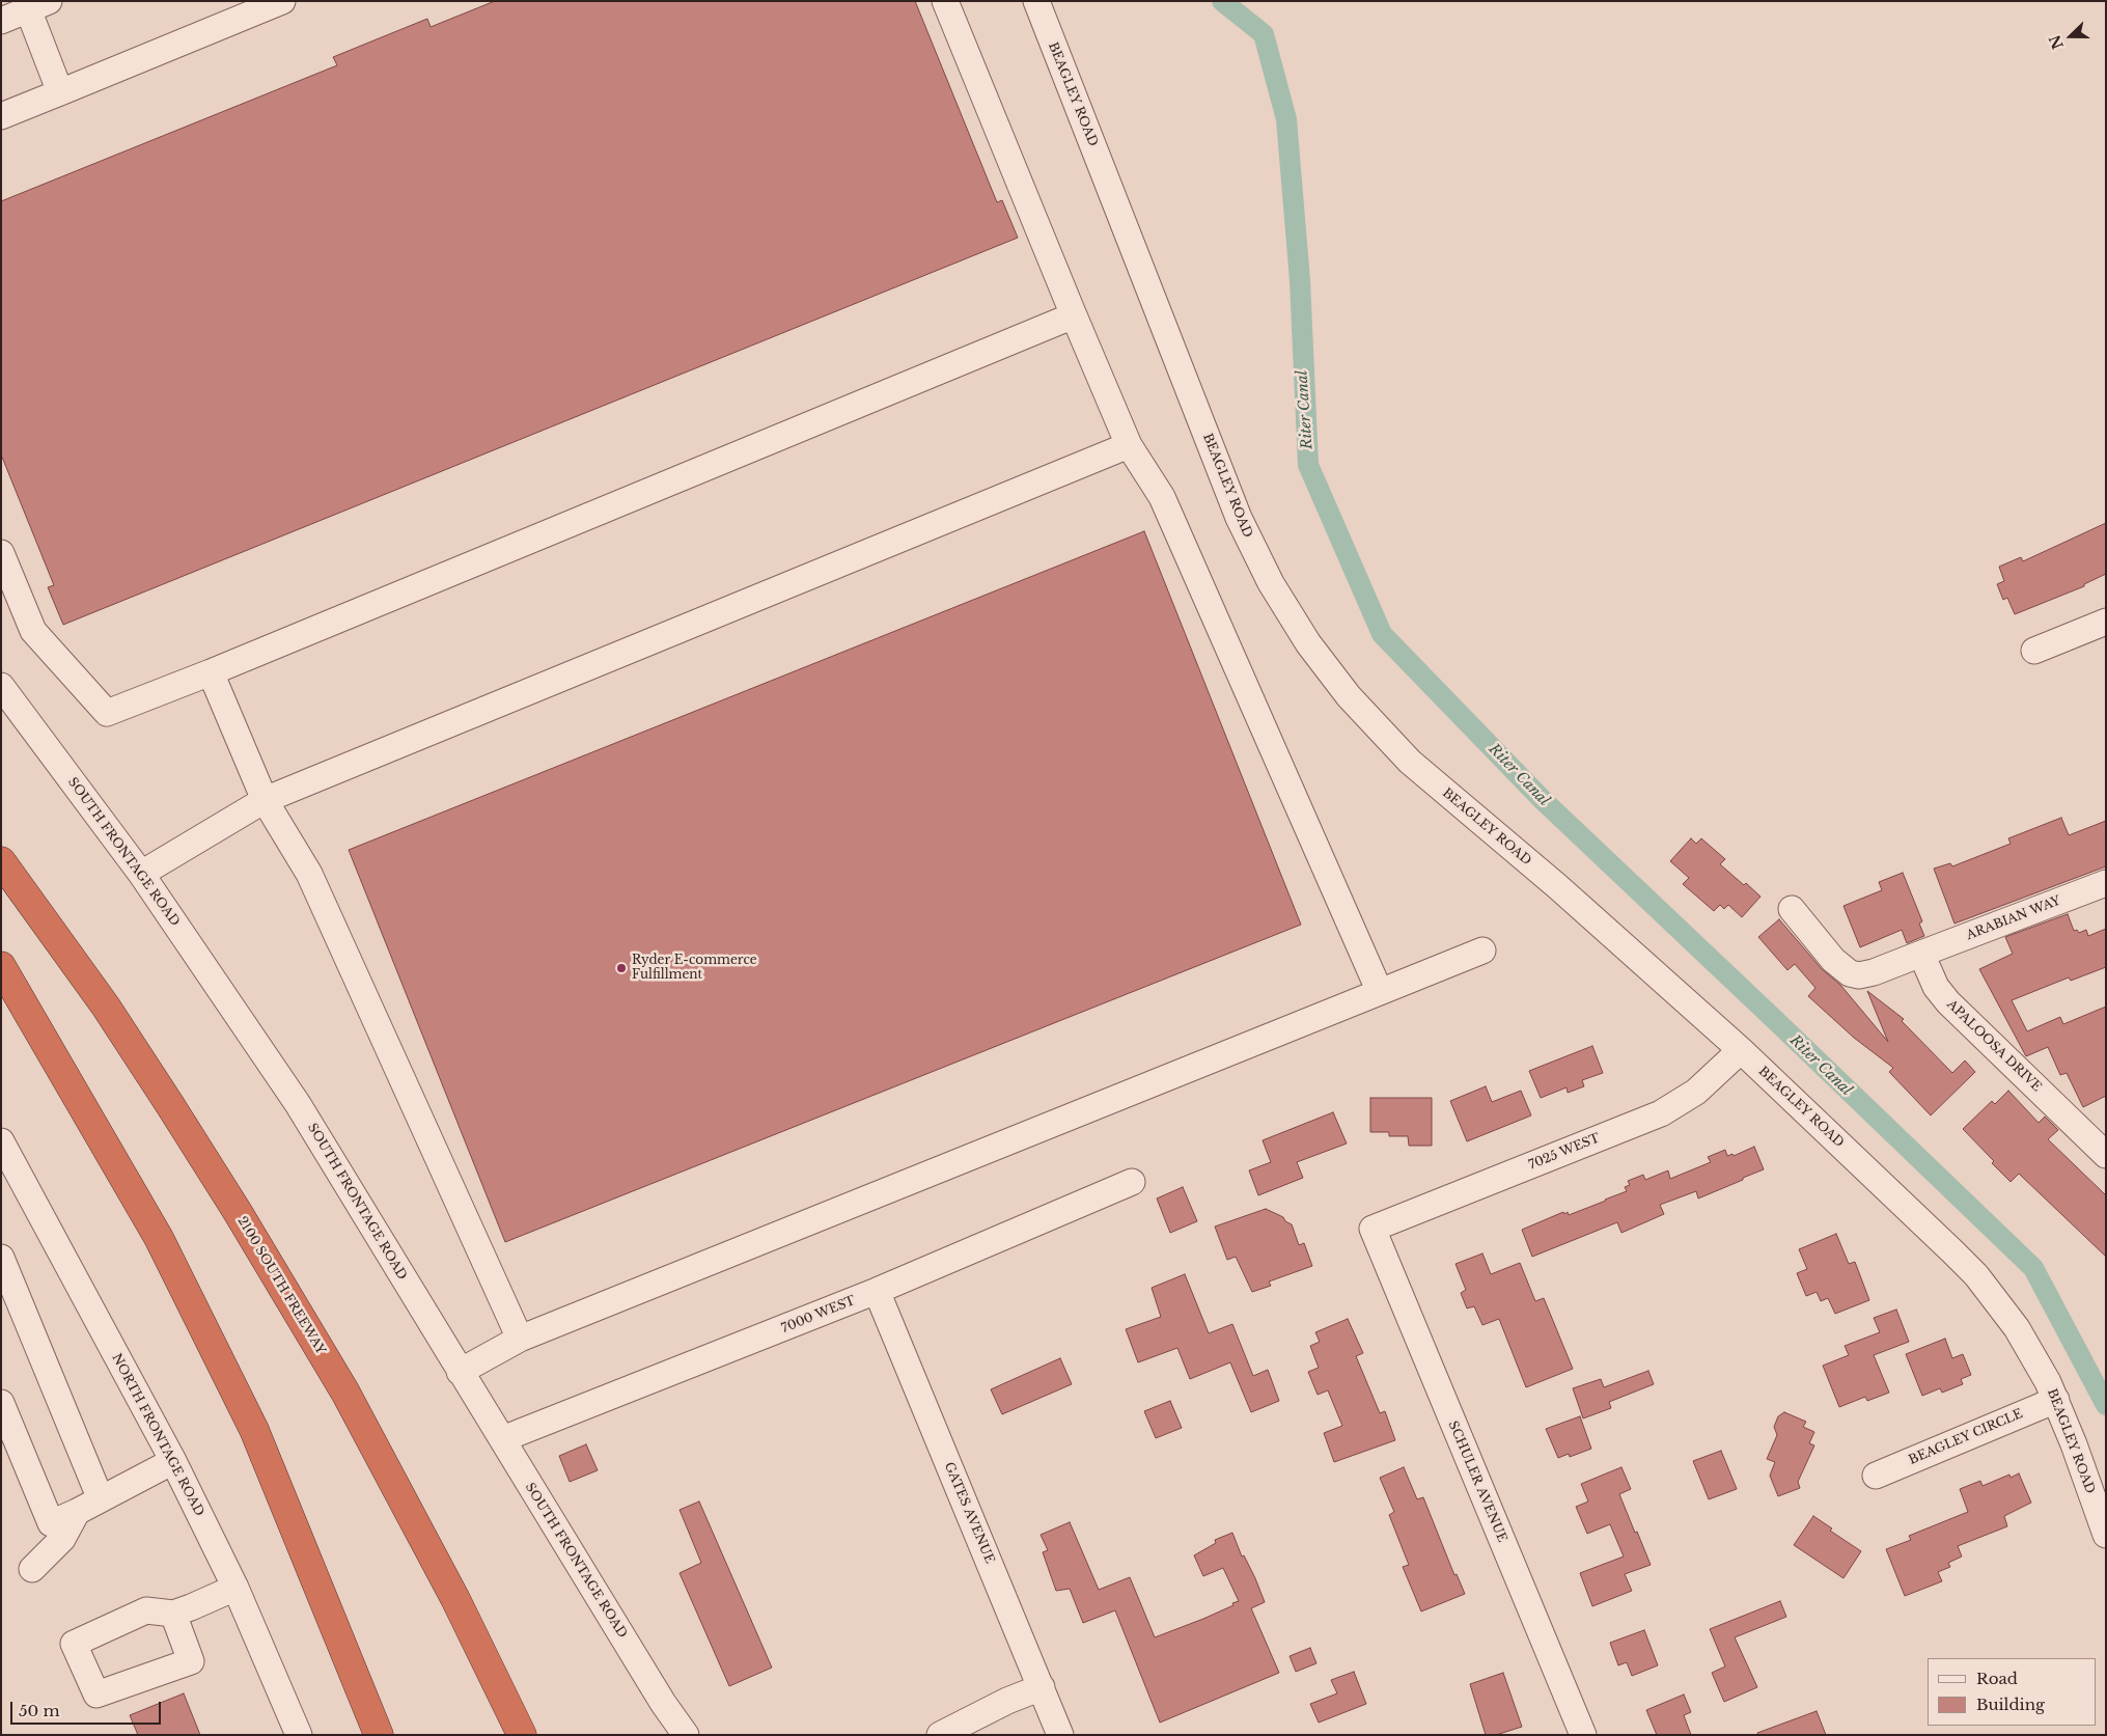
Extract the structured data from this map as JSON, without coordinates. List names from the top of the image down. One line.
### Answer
{"streets":{"highway":["2100 SOUTH FREEWAY"],"street":["BEAGLEY ROAD","SOUTH FRONTAGE ROAD","ARABIAN WAY","APALOOSA DRIVE","7025 WEST","7000 WEST","NORTH FRONTAGE ROAD","BEAGLEY CIRCLE","SCHULER AVENUE","GATES AVENUE"]},"crossings":[["BEAGLEY ROAD","7025 WEST"],["BEAGLEY ROAD","BEAGLEY CIRCLE"],["SOUTH FRONTAGE ROAD","7000 WEST"],["ARABIAN WAY","APALOOSA DRIVE"],["7025 WEST","SCHULER AVENUE"],["7000 WEST","GATES AVENUE"]],"water":["Riter Canal"],"places":["Ryder E-commerce Fulfillment"],"legend":["Road","Building"],"scale_bar":"50 m","north":"left"}
